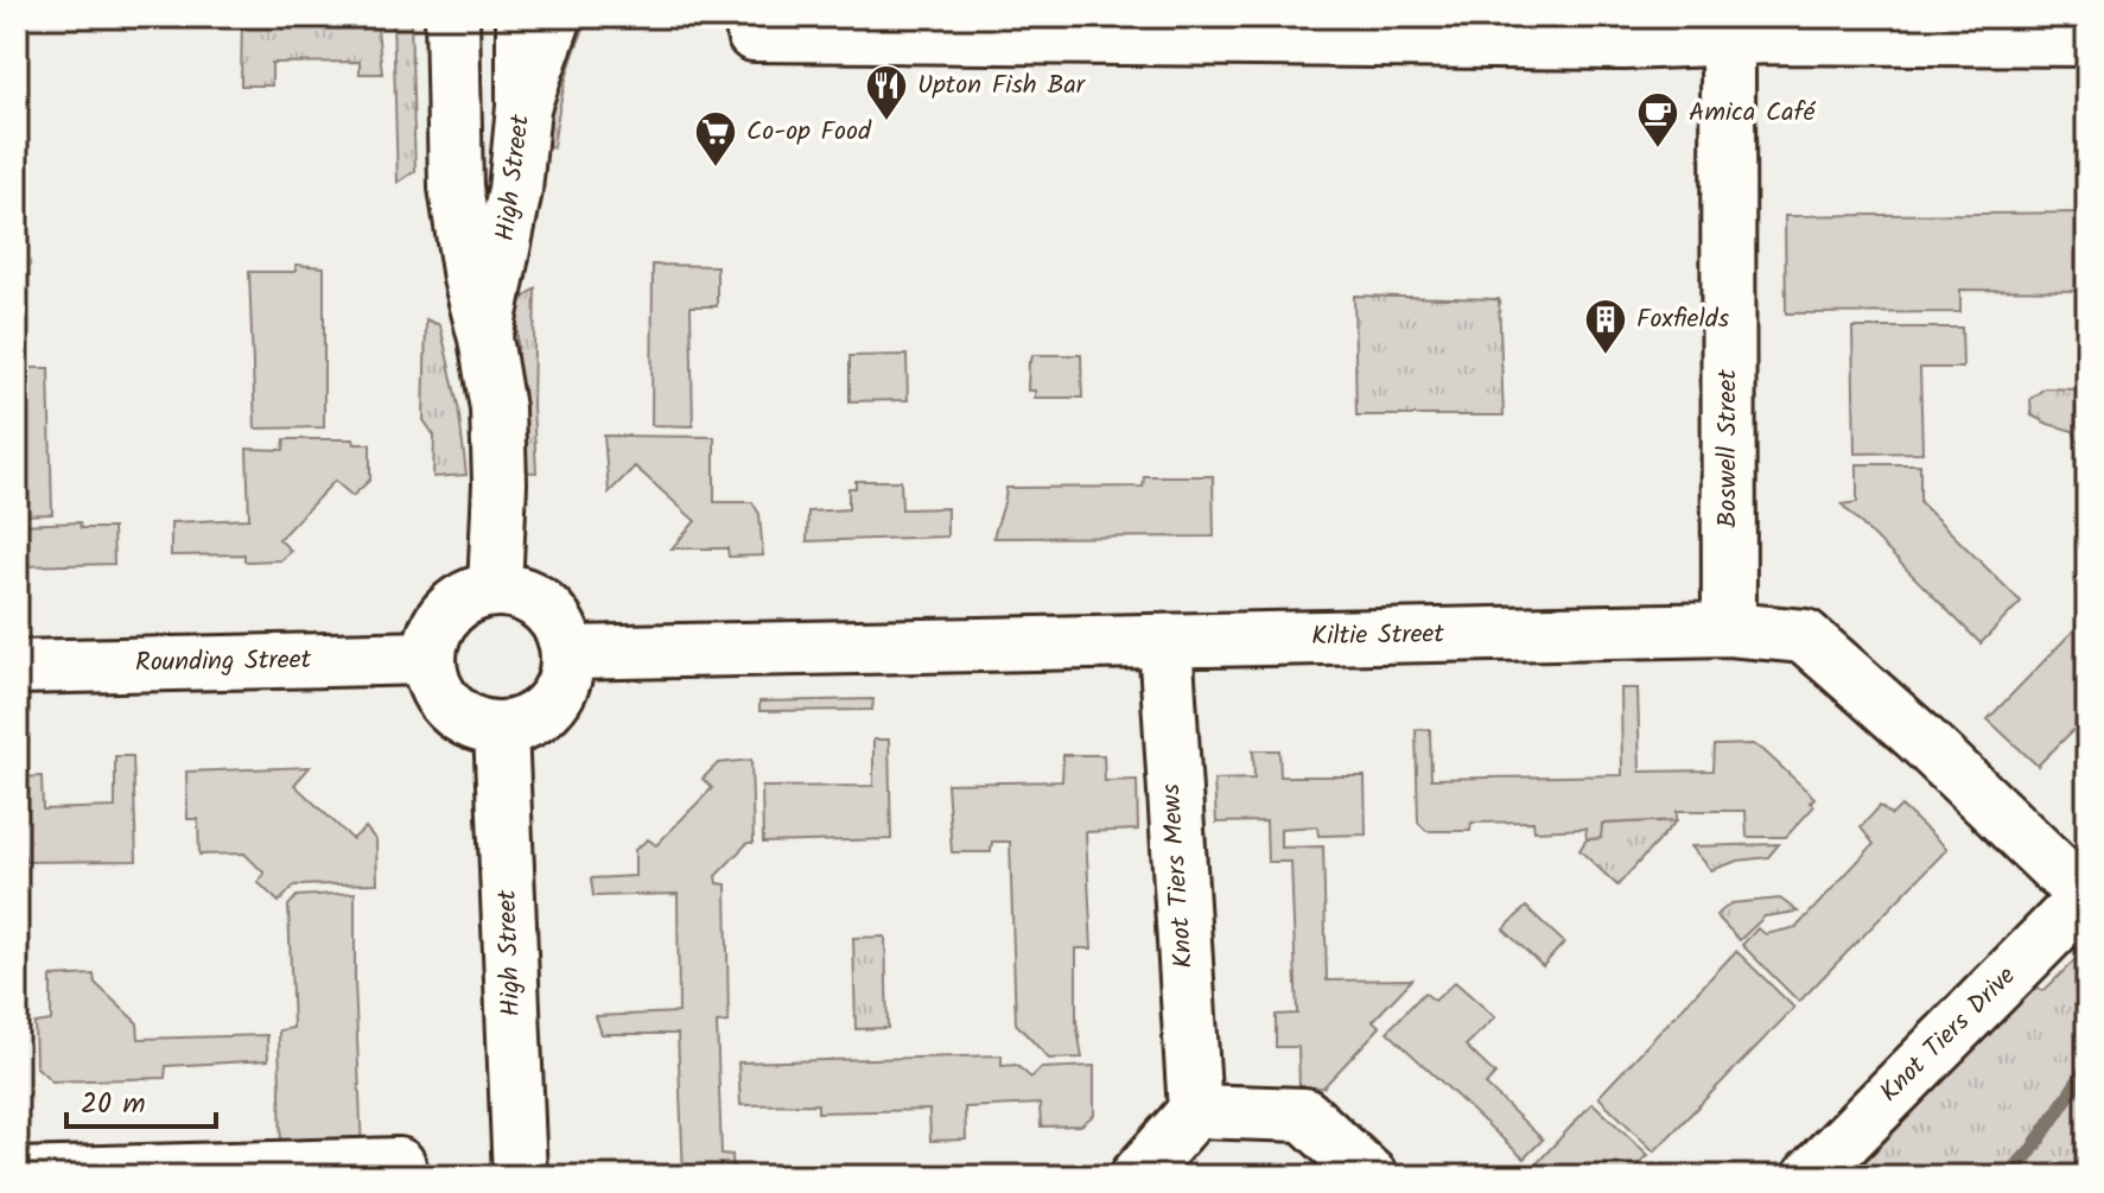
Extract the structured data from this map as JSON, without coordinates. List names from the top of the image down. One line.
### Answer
{"streets":{"main road":["High Street","Boswell Street","Kiltie Street","Rounding Street","Knot Tiers Mews","Knot Tiers Drive"]},"crossings":[["High Street","Kiltie Street"],["High Street","Rounding Street"],["Boswell Street","Kiltie Street"],["Kiltie Street","Rounding Street"],["Kiltie Street","Knot Tiers Mews"],["Kiltie Street","Knot Tiers Drive"]],"places":{"restaurant":["Upton Fish Bar"],"cafe":["Amica Café"],"supermarket":["Co-op Food"],"building":["Foxfields"]},"scale_bar":"20 m"}
